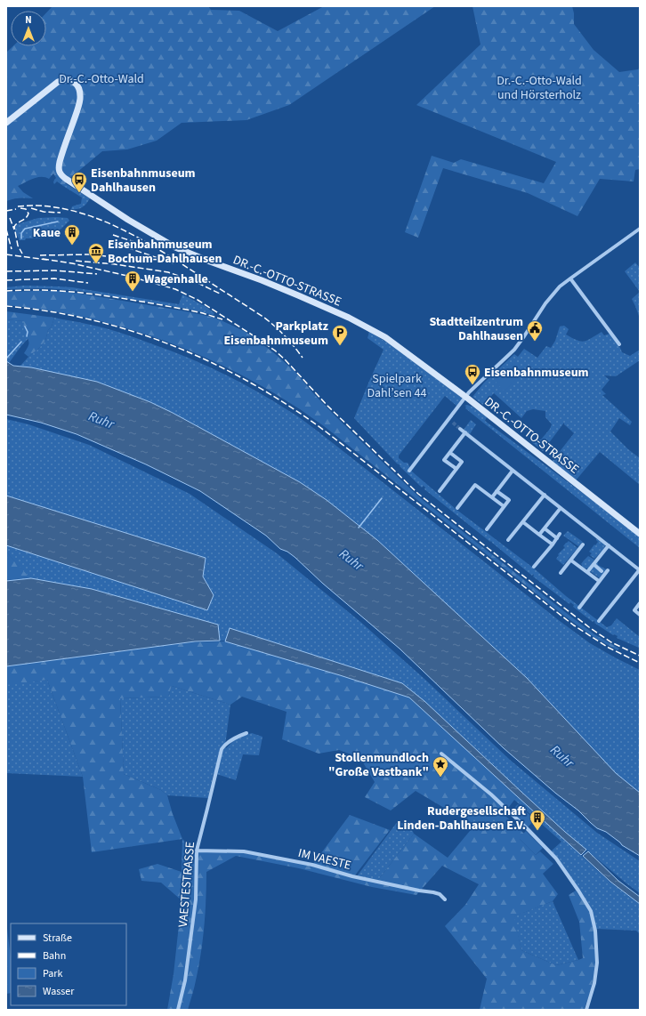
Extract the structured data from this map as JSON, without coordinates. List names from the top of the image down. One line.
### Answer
{"streets":{"street":["DR.-C.-OTTO-STRASSE","IM VAESTE","VAESTESTRASSE"]},"crossings":[["IM VAESTE","VAESTESTRASSE"]],"water":["Ruhr"],"parks":["Dr.-C.-Otto-Wald","Dr.-C.-Otto-Wald und Hörsterholz","Spielpark Dahl’sen 44"],"places":{"bus stop":["Eisenbahnmuseum Dahlhausen","Eisenbahnmuseum"],"building":["Kaue","Wagenhalle","Rudergesellschaft Linden-Dahlhausen E.V."],"museum":["Eisenbahnmuseum Bochum-Dahlhausen"],"public building":["Stadtteilzentrum Dahlhausen"],"parking":["Parkplatz Eisenbahnmuseum"],"place":["Stollenmundloch \"Große Vastbank\""]},"legend":["Straße","Bahn","Park","Wasser"],"north":"top"}
